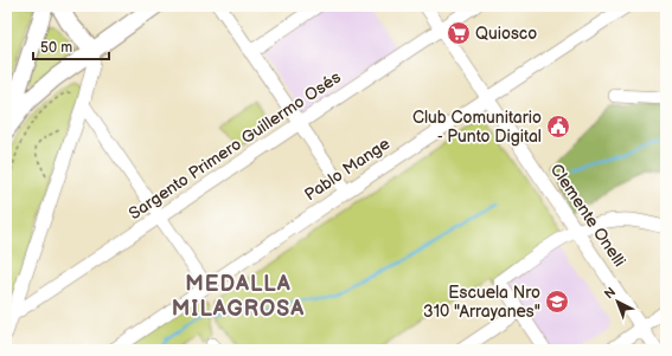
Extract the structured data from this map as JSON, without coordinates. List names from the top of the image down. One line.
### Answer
{"streets":{"street":["Sargento Primero Guillermo Osés","Pablo Mange","Clemente Onelli"]},"crossings":[["Sargento Primero Guillermo Osés","Clemente Onelli"],["Pablo Mange","Clemente Onelli"]],"districts":["MEDALLA MILAGROSA"],"places":{"supermarket":["Quiosco"],"public building":["Club Comunitario - Punto Digital"],"school or university":["Escuela Nro 310 \"Arrayanes\""]},"scale_bar":"50 m","north":"top left"}
